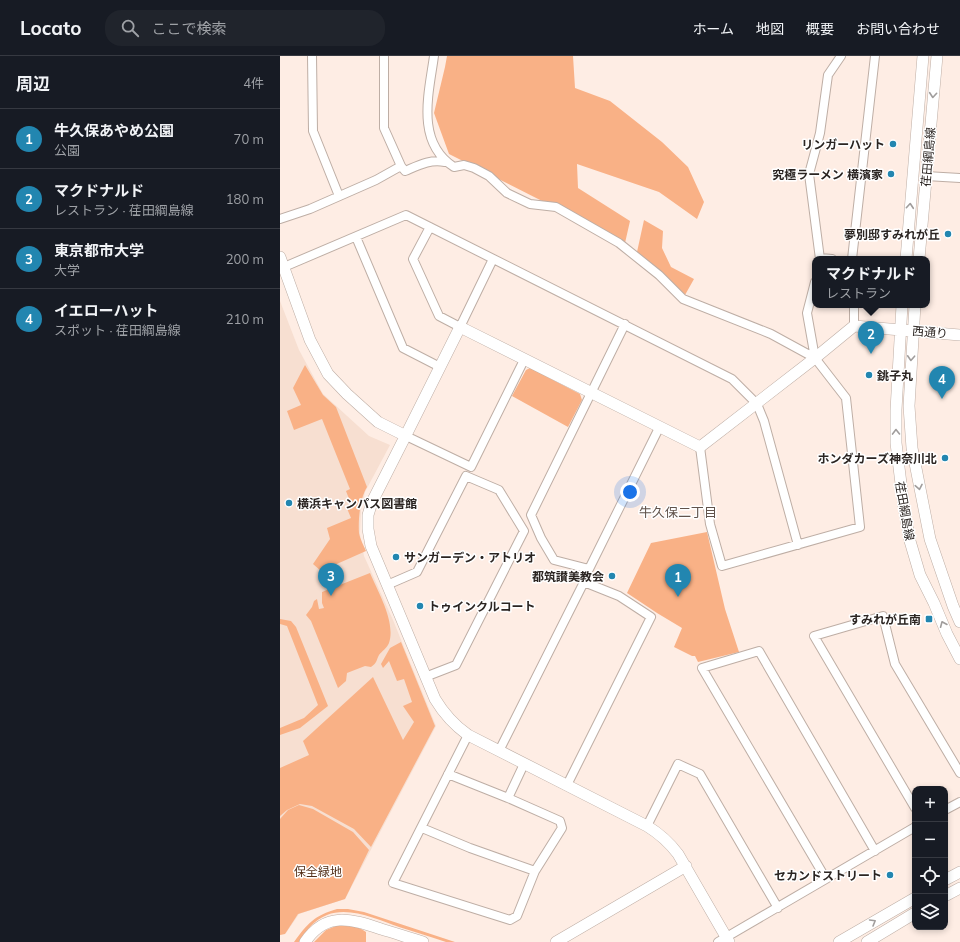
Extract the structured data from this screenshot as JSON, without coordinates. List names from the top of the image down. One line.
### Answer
{"streets":{"street":["荏田綱島線","西通り"]},"crossings":[["荏田綱島線","西通り"]],"districts":["牛久保二丁目"],"parks":["保全緑地"],"places":{"other":["リンガーハット","究極ラーメン 横濱家","夢別邸すみれが丘","銚子丸","ホンダカーズ神奈川北","横浜キャンパス図書館","サンガーデン・アトリオ","都筑讃美教会","トゥインクルコート","セカンドストリート"],"transit":["すみれが丘南"]},"page":{"header":"Locato","search":"ここで検索","nav":["ホーム","地図","概要","お問い合わせ"],"heading":["周辺","4件"],"list":[{"mark":"1","name":"牛久保あやめ公園","note":"公園","value":"70 m"},{"mark":"2","name":"マクドナルド","note":"レストラン · 荏田綱島線","value":"180 m"},{"mark":"3","name":"東京都市大学","note":"大学","value":"200 m"},{"mark":"4","name":"イエローハット","note":"スポット · 荏田綱島線","value":"210 m"}],"popup":["マクドナルド","レストラン"],"pins":["2","4","3","1"],"map_buttons":["+","−"]}}
